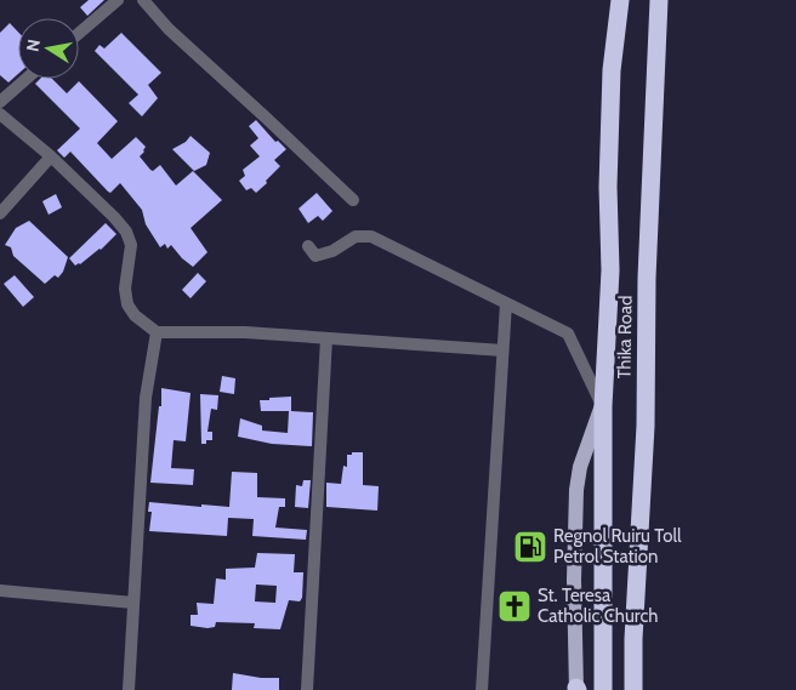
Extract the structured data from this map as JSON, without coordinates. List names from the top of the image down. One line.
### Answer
{"streets":{"highway":["Thika Road"]},"places":{"fuel station":["Regnol Ruiru Toll Petrol Station"],"church":["St. Teresa Catholic Church"]},"north":"left"}
